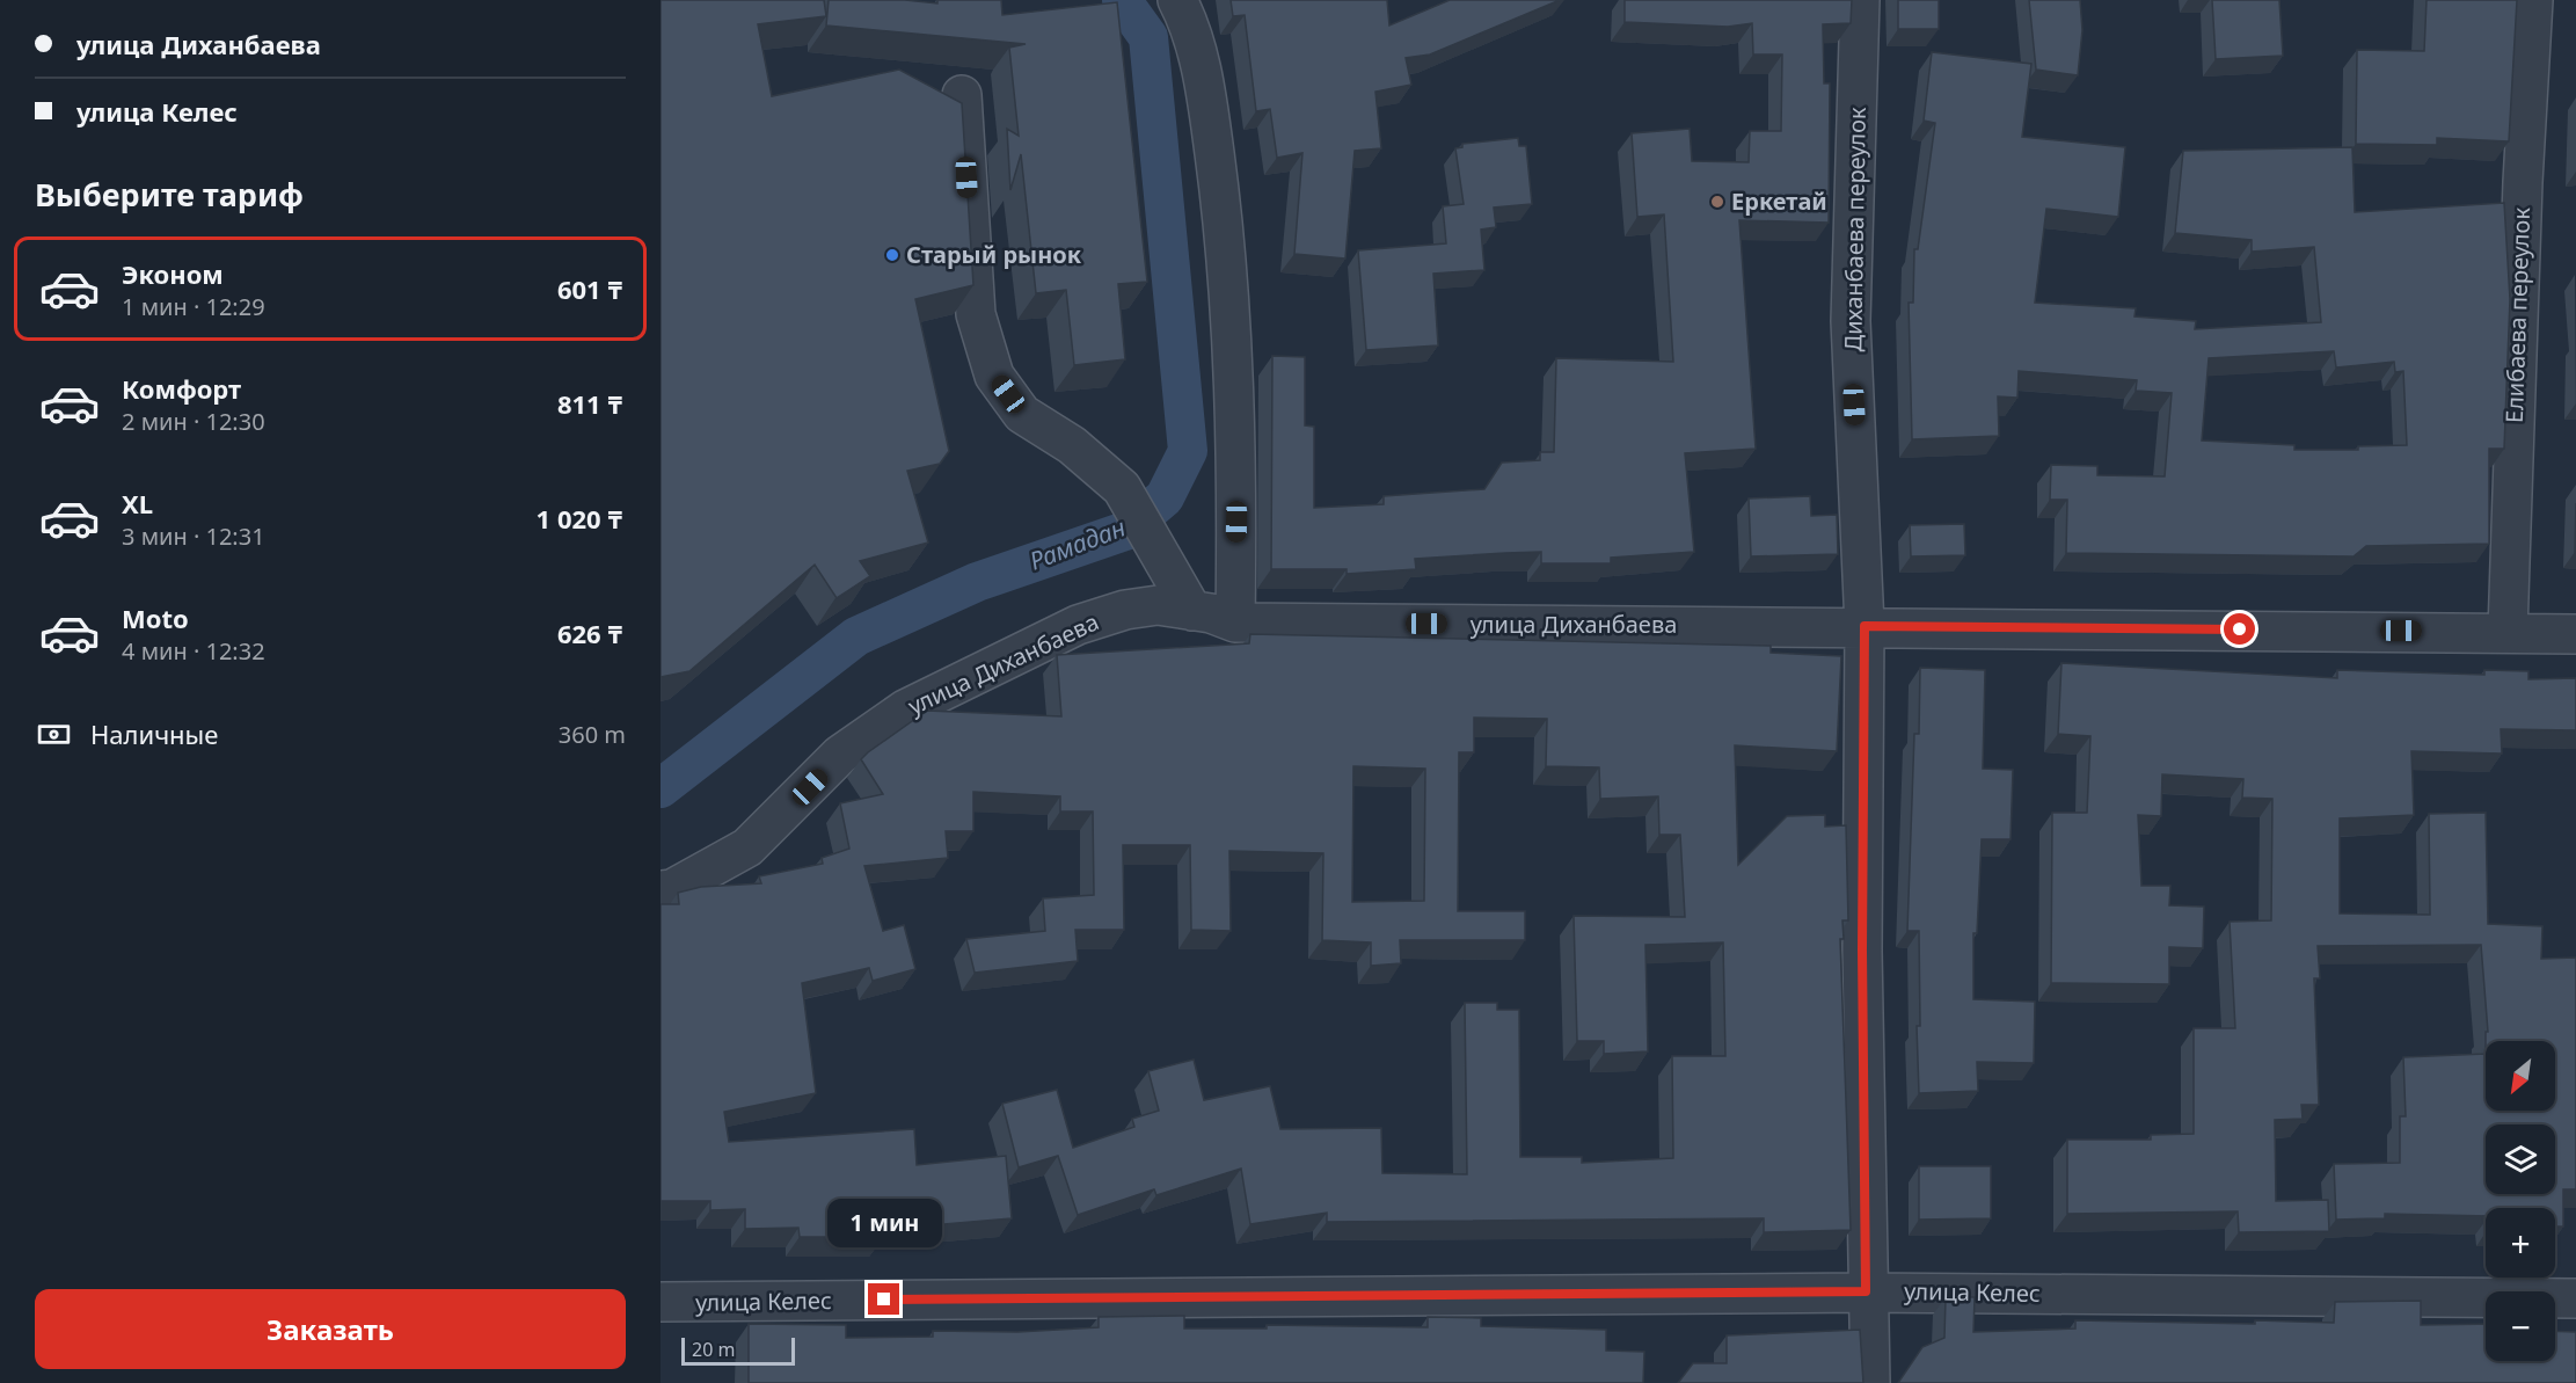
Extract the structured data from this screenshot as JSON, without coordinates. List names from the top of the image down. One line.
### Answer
{"streets":{"street":["Диханбаева переулок","Елибаева переулок","улица Диханбаева","улица Келес"]},"crossings":[["Диханбаева переулок","улица Диханбаева"],["Елибаева переулок","улица Диханбаева"]],"water":["Рамадан"],"places":["Еркетай","Старый рынок"],"scale_bar":"20 m","north":"bottom left","page":{"banner":["улица Диханбаева","улица Келес"],"heading":"Выберите тариф","list":[{"name":"Эконом","note":"1 мин · 12:29","value":"601 ₸"},{"name":"Комфорт","note":"2 мин · 12:30","value":"811 ₸"},{"name":"XL","note":"3 мин · 12:31","value":"1 020 ₸"},{"name":"Moto","note":"4 мин · 12:32","value":"626 ₸"}],"pay":["Наличные","360 m"],"map_buttons":["+","−"],"bubble":"1 мин","buttons":"Заказать","scale":"20 m"}}
